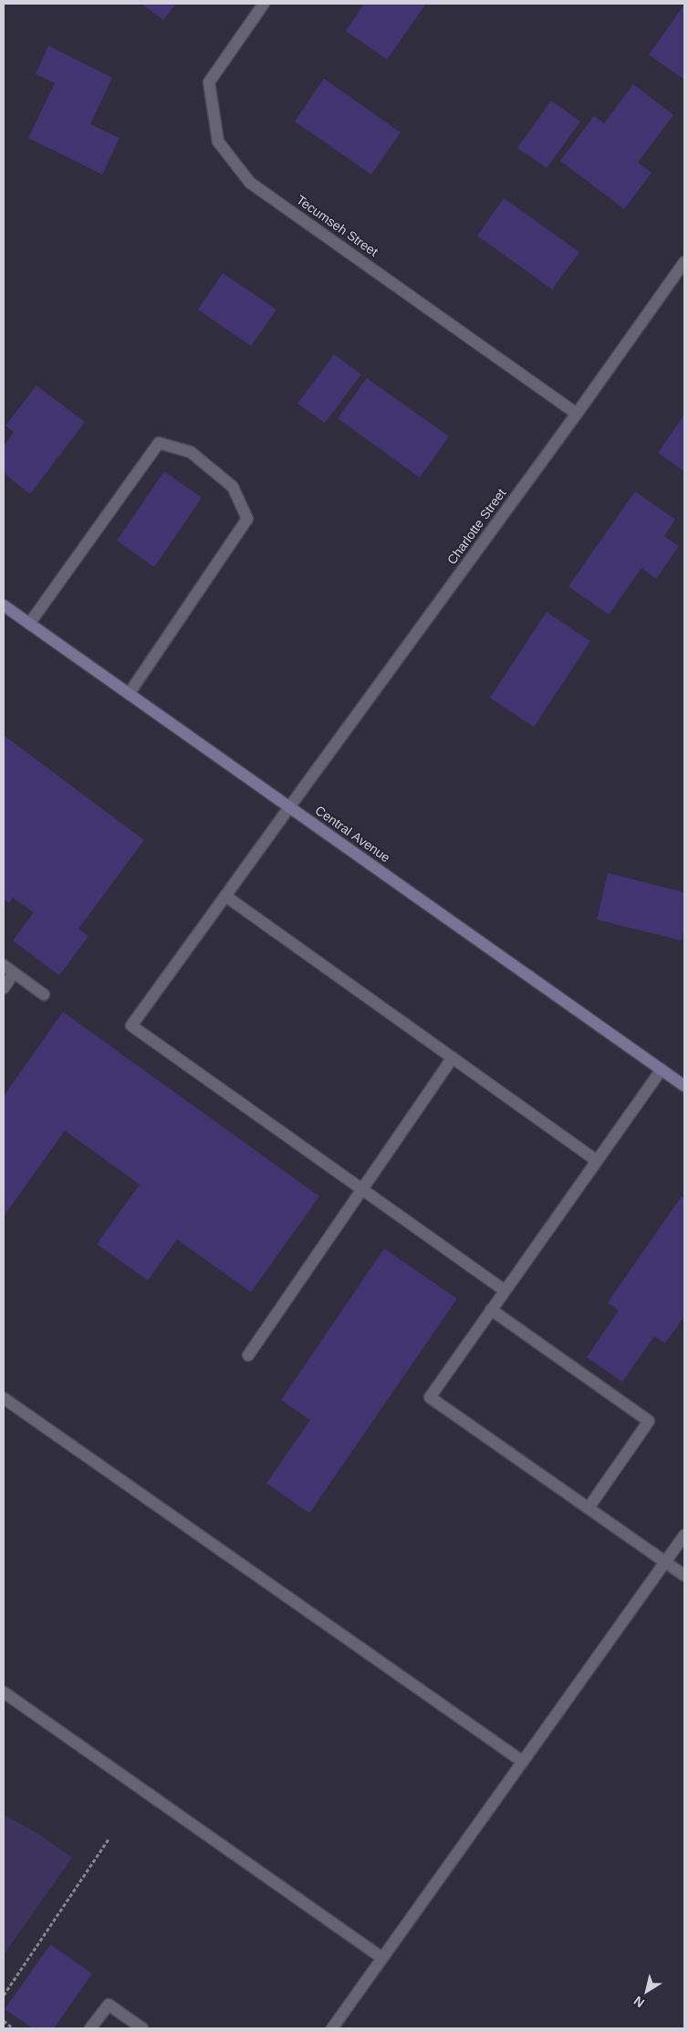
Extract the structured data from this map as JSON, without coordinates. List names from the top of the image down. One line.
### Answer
{"streets":{"main road":["Central Avenue"],"street":["Tecumseh Street","Charlotte Street"]},"crossings":[["Tecumseh Street","Charlotte Street"],["Charlotte Street","Central Avenue"]],"north":"bottom left"}
